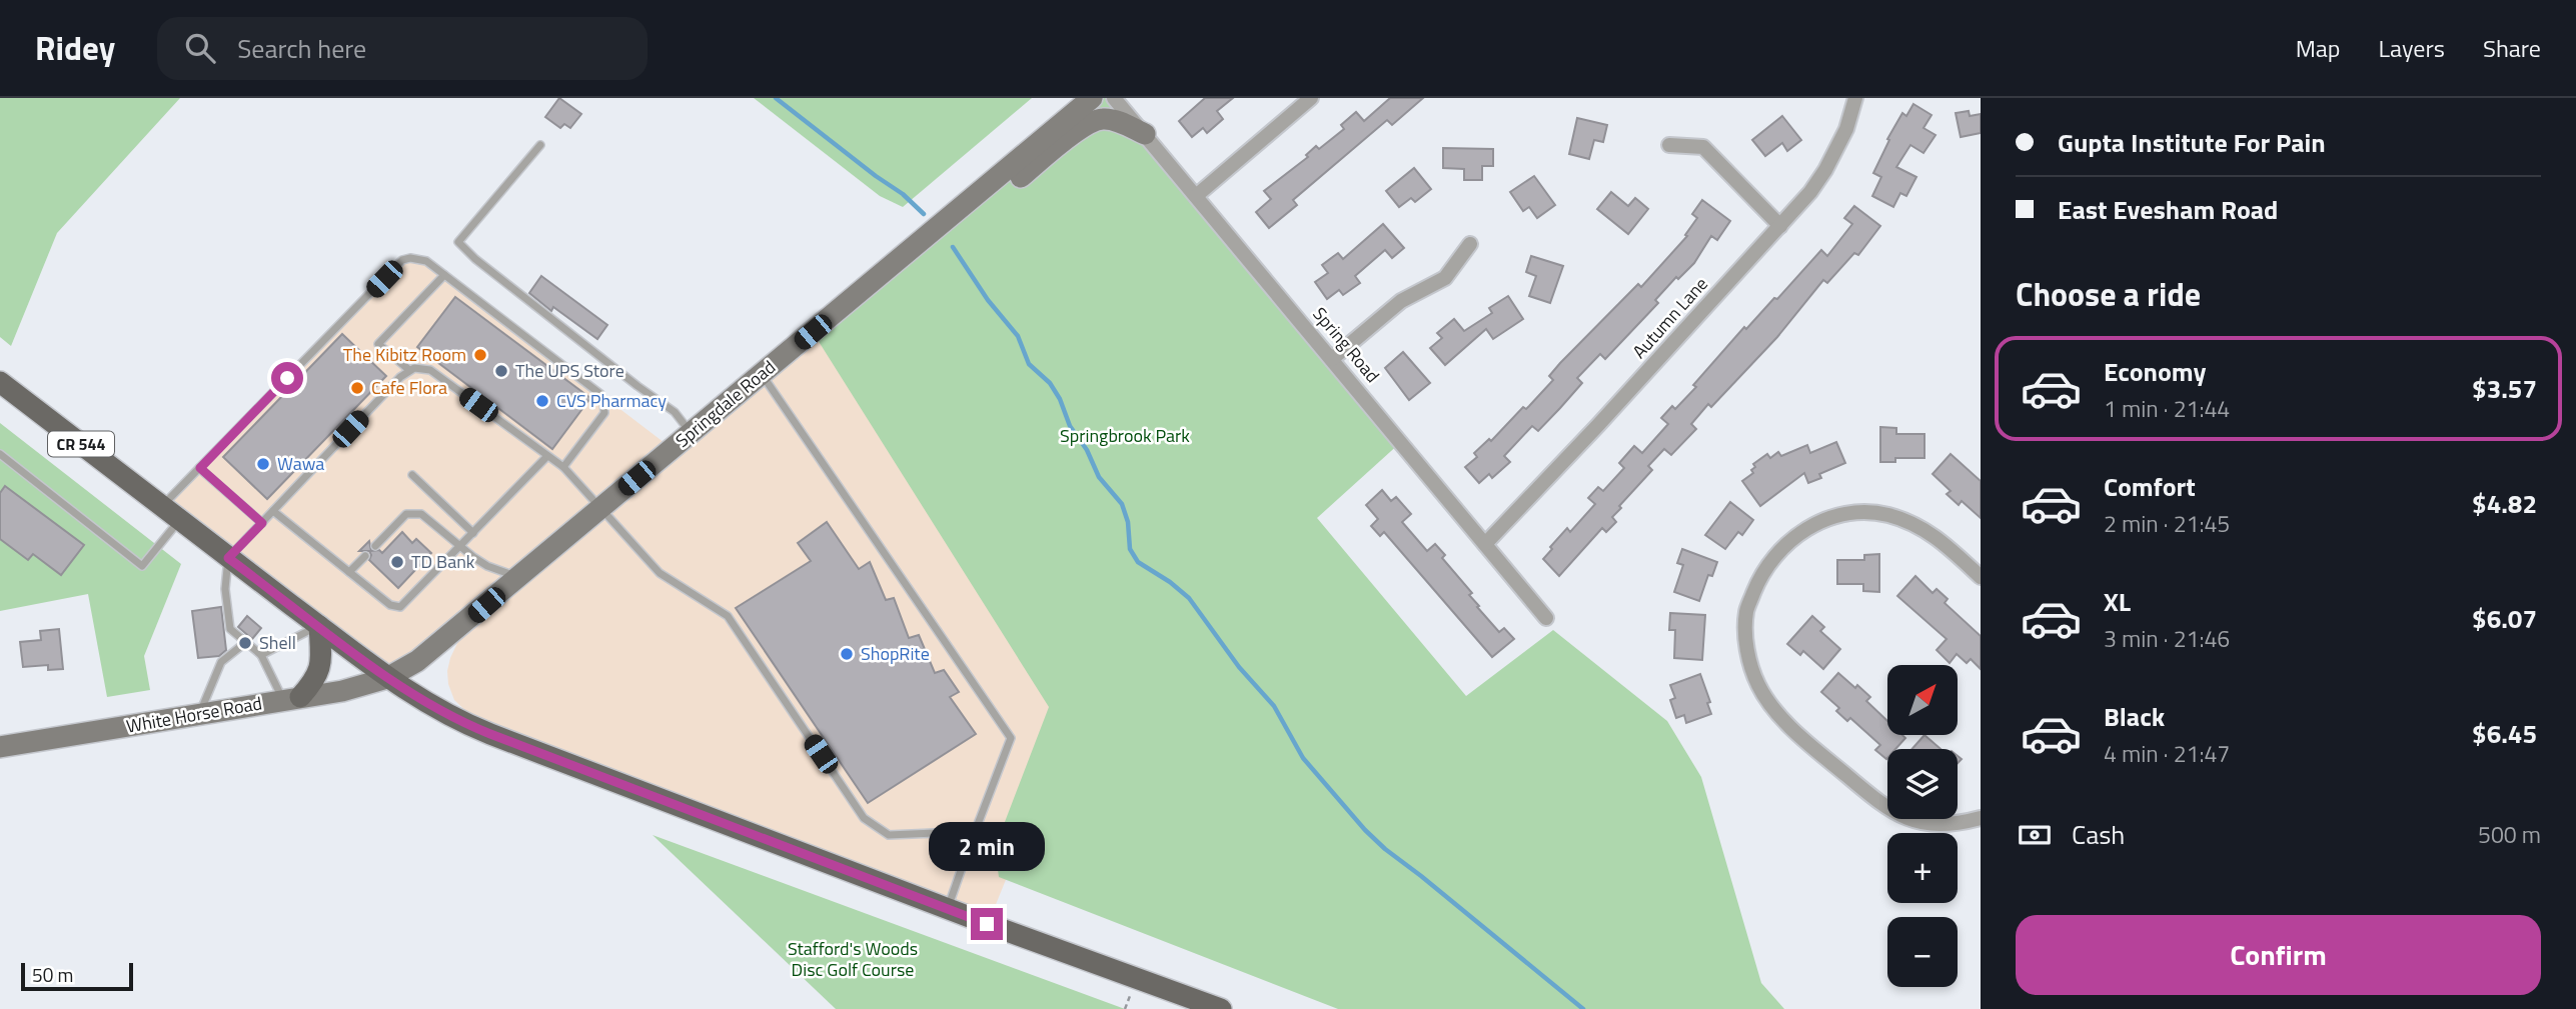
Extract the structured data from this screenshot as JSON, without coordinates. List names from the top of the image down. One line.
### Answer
{"streets":{"main road":["Springdale Road","CR 544","White Horse Road"],"street":["Autumn Lane","Spring Road"]},"crossings":[["Autumn Lane","Spring Road"],["Springdale Road","CR 544"],["Springdale Road","White Horse Road"],["CR 544","White Horse Road"]],"parks":["Springbrook Park","Stafford's Woods Disc Golf Course"],"places":["The Kibitz Room","The UPS Store","Cafe Flora","CVS Pharmacy","Wawa","TD Bank","Shell","ShopRite"],"scale_bar":"50 m","north":"top right","page":{"header":"Ridey","search":"Search here","nav":["Map","Layers","Share"],"banner":["Gupta Institute For Pain","East Evesham Road"],"heading":"Choose a ride","list":[{"name":"Economy","note":"1 min · 21:44","value":"$3.57"},{"name":"Comfort","note":"2 min · 21:45","value":"$4.82"},{"name":"XL","note":"3 min · 21:46","value":"$6.07"},{"name":"Black","note":"4 min · 21:47","value":"$6.45"}],"map_buttons":["+","−"],"pay":["Cash","500 m"],"bubble":"2 min","buttons":"Confirm","scale":"50 m"}}
